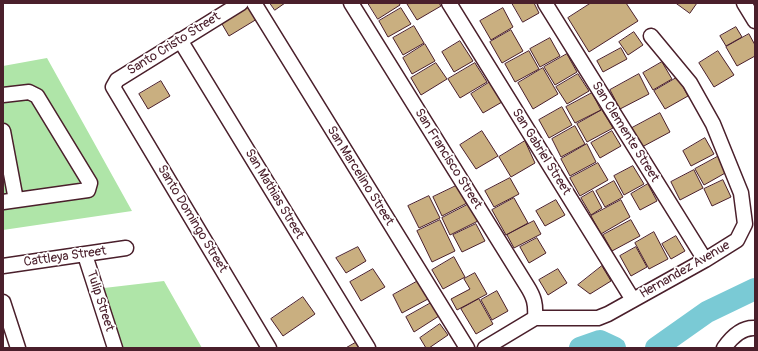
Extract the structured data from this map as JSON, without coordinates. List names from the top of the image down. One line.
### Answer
{"streets":{"street":["Santo Cristo Street","San Clemente Street","San Gabriel Street","San Francisco Street","San Marcelino Street","San Mathias Street","Santo Domingo Street","Cattleya Street","Hernandez Avenue","Tulip Street"]},"crossings":[["Santo Cristo Street","San Mathias Street"],["Santo Cristo Street","Santo Domingo Street"],["San Clemente Street","Hernandez Avenue"],["San Gabriel Street","Hernandez Avenue"],["San Francisco Street","Hernandez Avenue"],["Cattleya Street","Tulip Street"]]}
